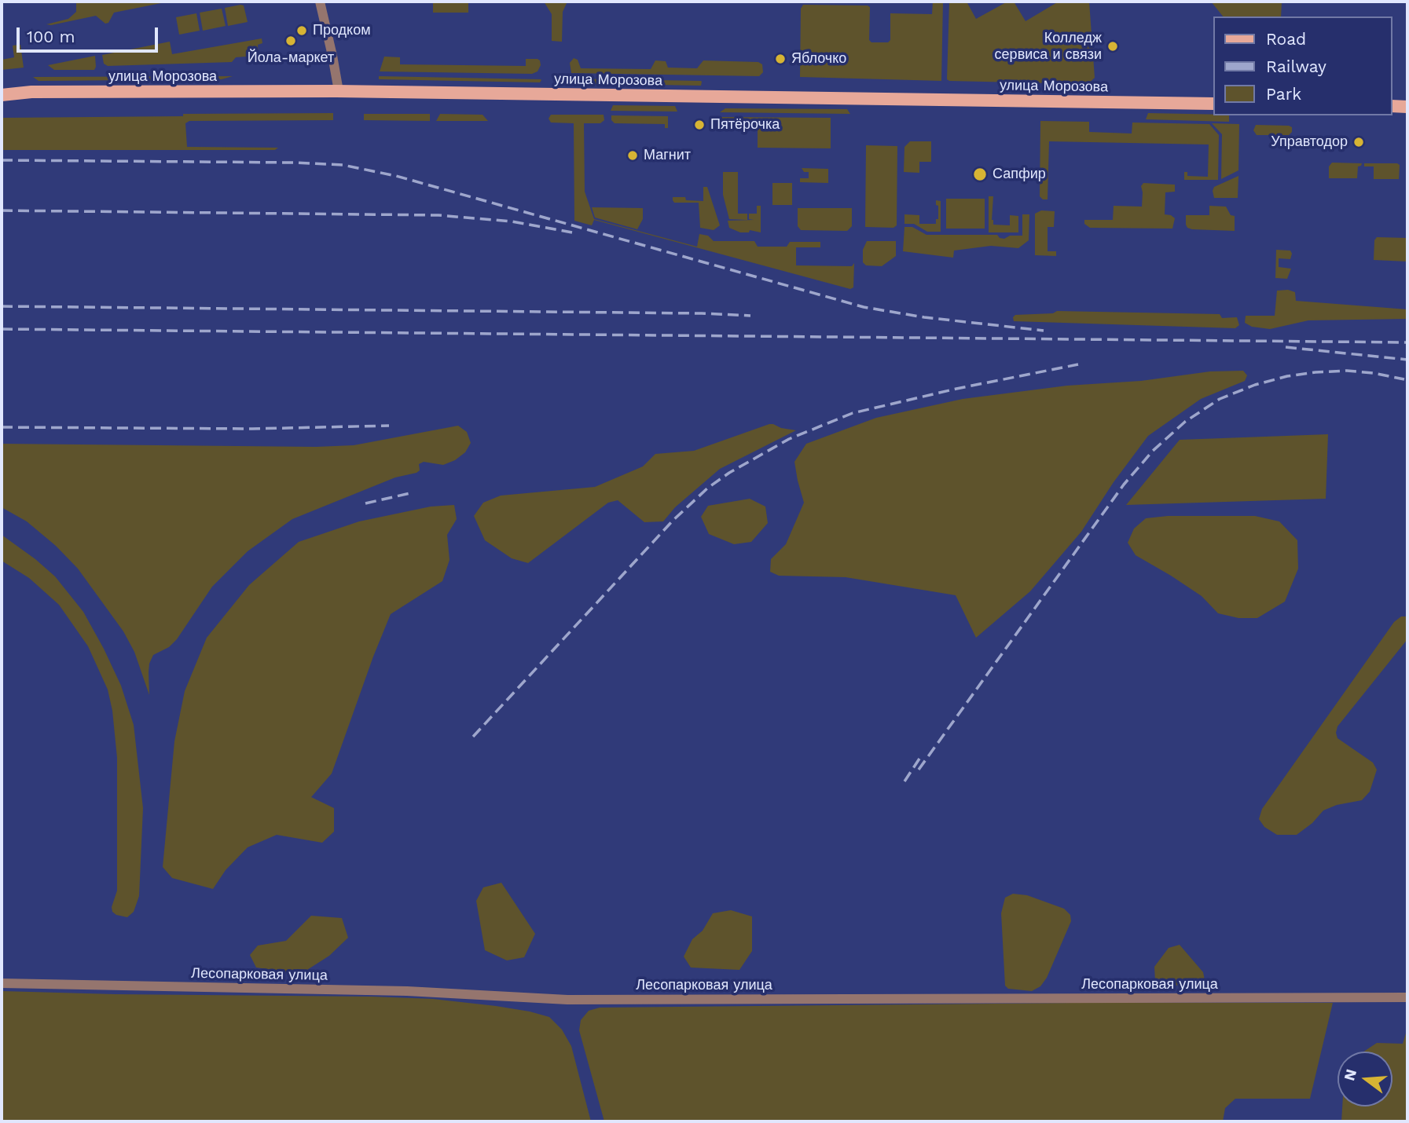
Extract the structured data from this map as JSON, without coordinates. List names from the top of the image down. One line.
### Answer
{"streets":{"main road":["улица Морозова"],"street":["Лесопарковая улица"]},"places":["Продком","Йола-маркет","Колледж сервиса и связи","Яблочко","Пятёрочка","Управтодор","Магнит","Сапфир"],"legend":["Road","Railway","Park"],"scale_bar":"100 m","north":"left"}
